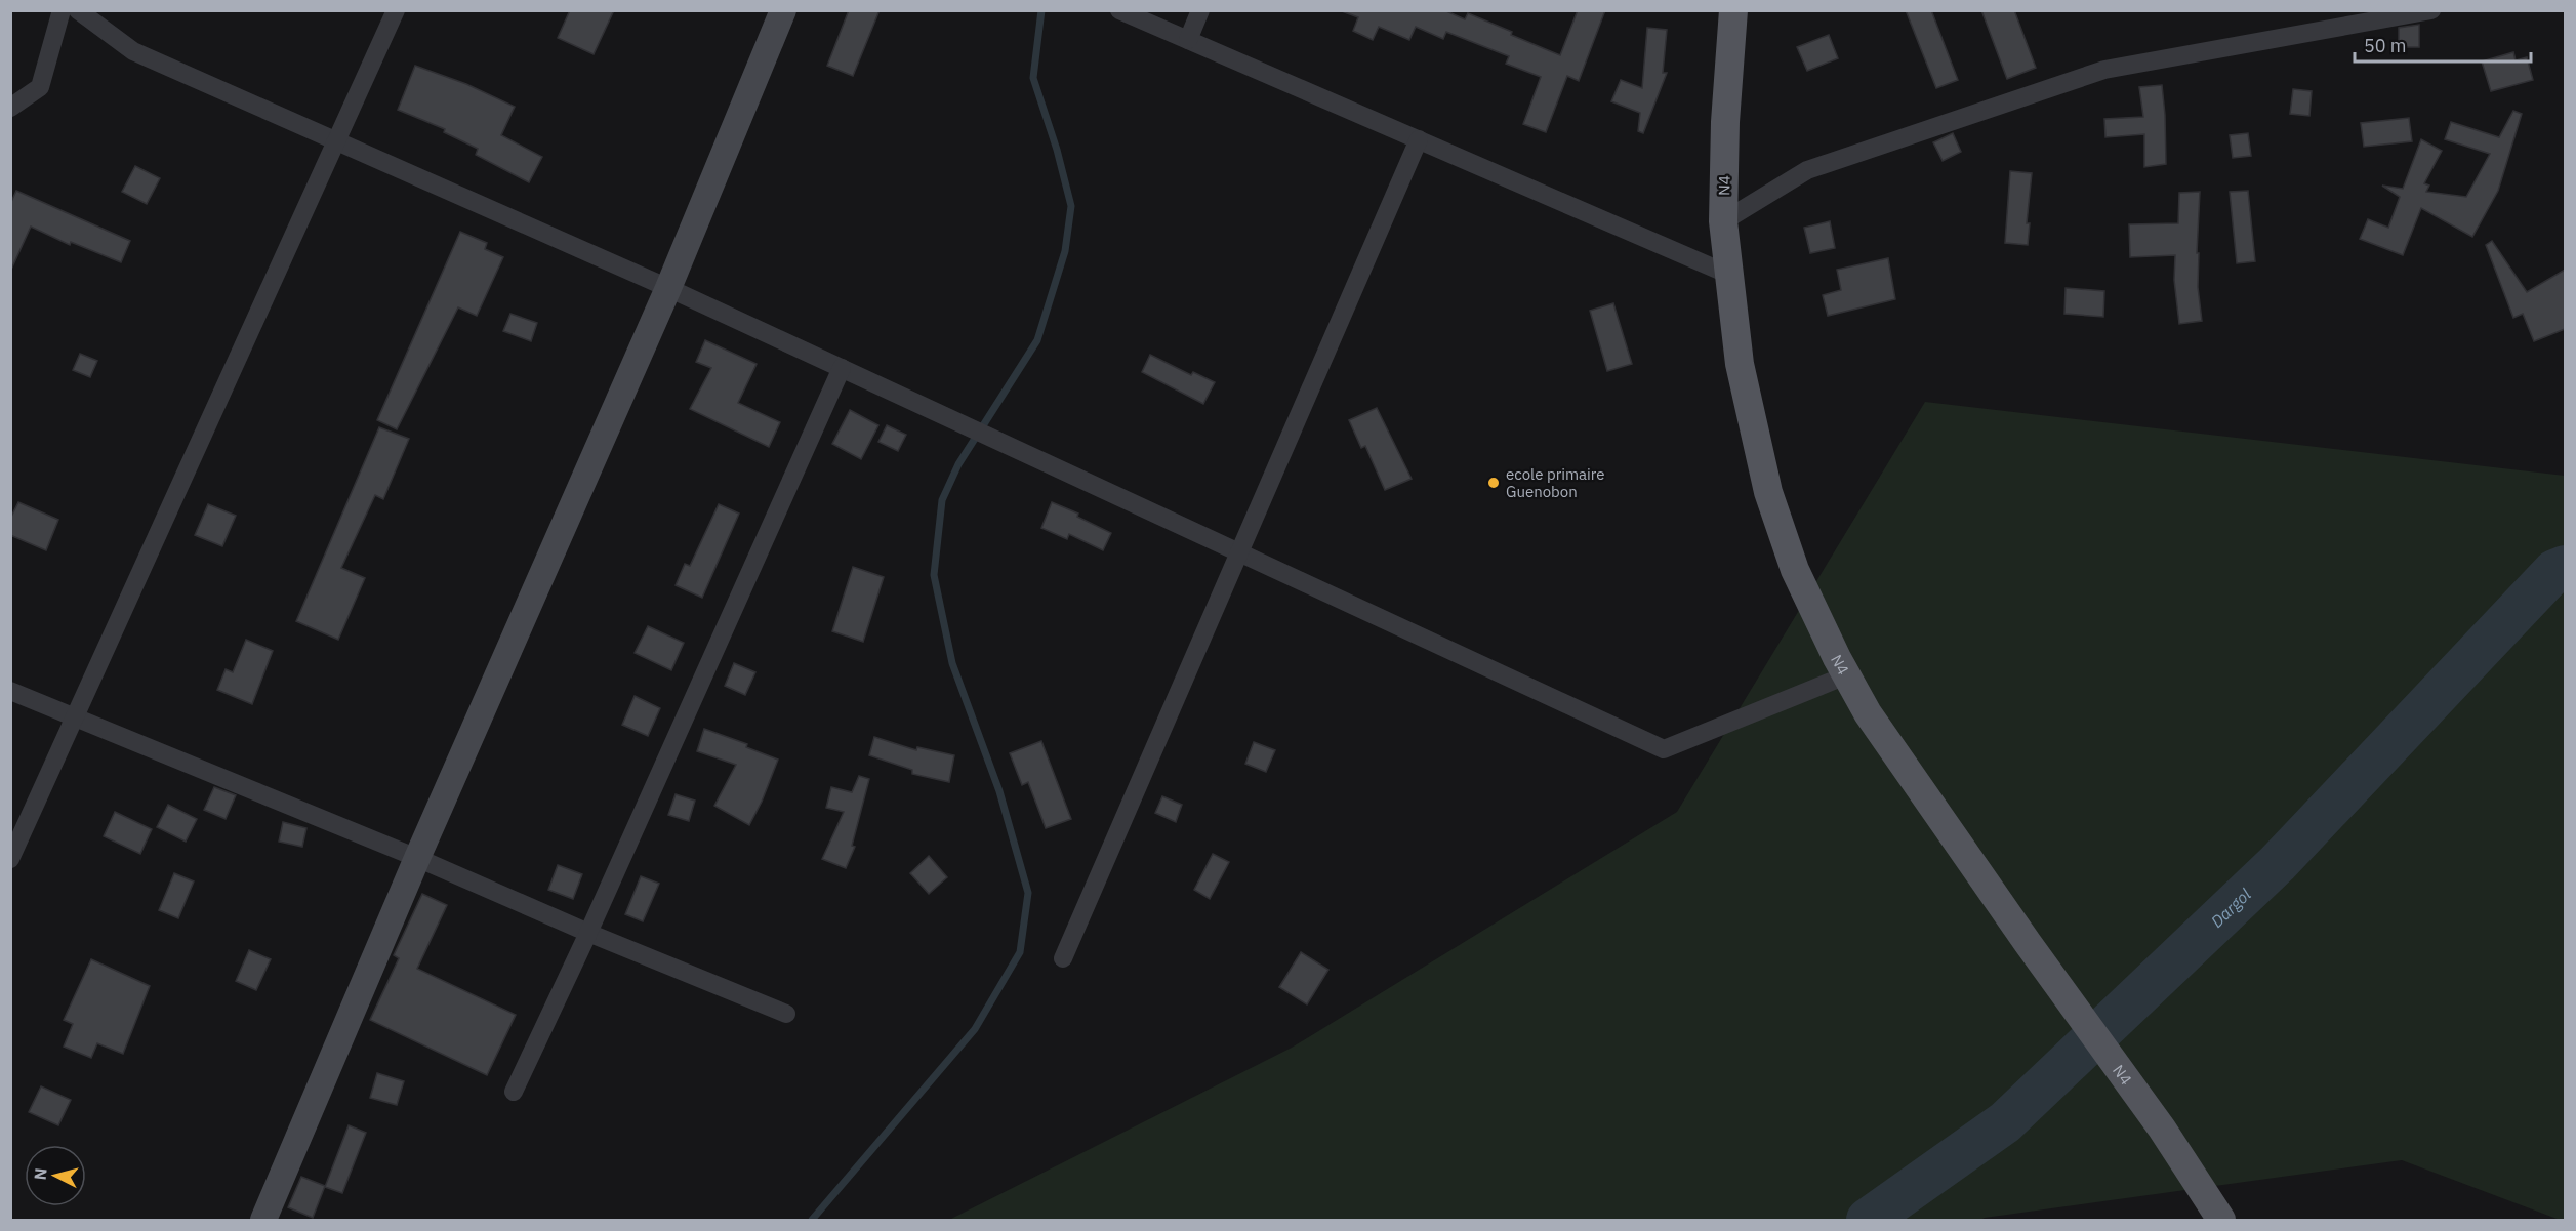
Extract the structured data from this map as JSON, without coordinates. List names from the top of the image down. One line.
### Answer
{"streets":{"main road":["N4"]},"water":["Dargol"],"places":["ecole primaire Guenobon"],"scale_bar":"50 m","north":"left"}
